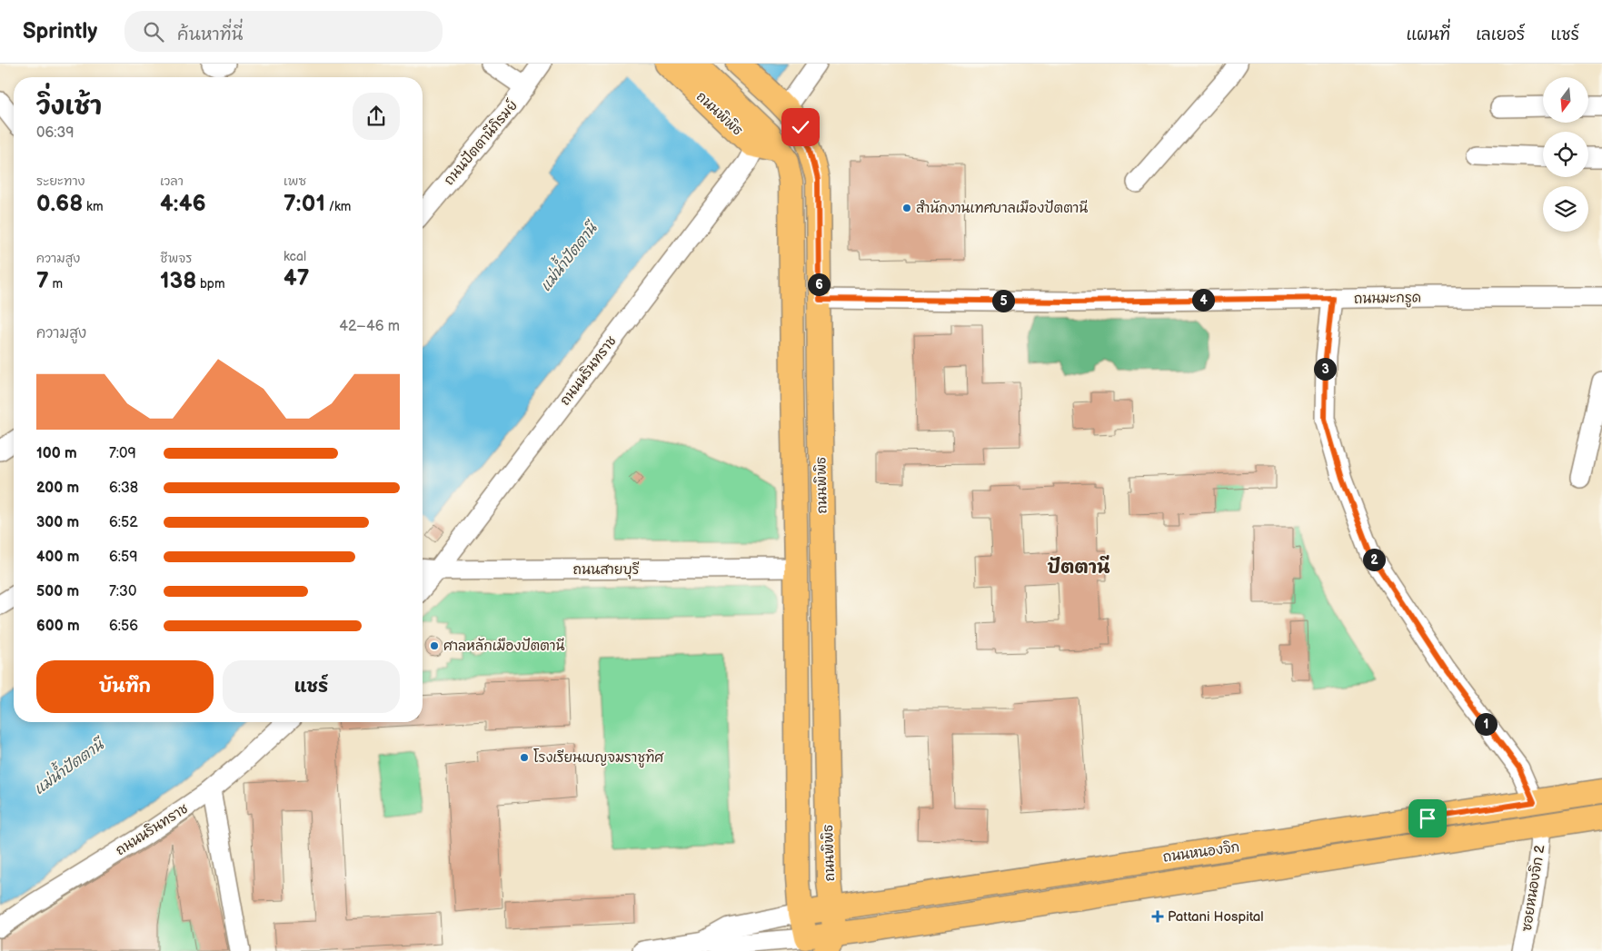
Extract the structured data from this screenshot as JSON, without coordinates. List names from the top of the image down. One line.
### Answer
{"streets":{"main road":["ถนนพิพิธ","ถนนหนองจิก"],"street":["ถนนปัตตานีภิรมย์","ถนนมะกรูด","ถนนนรินทราช","ถนนสายบุรี","ซอยหนองจิก 2"]},"crossings":[["ถนนพิพิธ","ถนนมะกรูด"],["ถนนพิพิธ","ถนนนรินทราช"],["ถนนพิพิธ","ถนนสายบุรี"],["ถนนพิพิธ","ถนนหนองจิก"],["ถนนนรินทราช","ถนนสายบุรี"],["ถนนหนองจิก","ซอยหนองจิก 2"]],"districts":["ปัตตานี"],"water":["แม่น้ำปัตตานี"],"places":{"other":["สำนักงานเทศบาลเมืองปัตตานี","ศาลหลักเมืองปัตตานี","โรงเรียนเบญจมราชูทิศ"],"health":["Pattani Hospital"]},"north":"bottom","page":{"header":"Sprintly","search":"ค้นหาที่นี่","nav":["แผนที่","เลเยอร์","แชร์"],"heading":["วิ่งเช้า","06:39"],"stats":[["ระยะทาง","0.68 km"],["เวลา","4:46"],["เพซ","7:01 /km"],["ความสูง","7 m"],["ชีพจร","138 bpm"],["kcal","47"]],"pins":["6","4","5","3","2","1"],"chart":["ความสูง","42–46 m"],"list":[{"name":"100 m","note":"7:09"},{"name":"200 m","note":"6:38"},{"name":"300 m","note":"6:52"},{"name":"400 m","note":"6:59"},{"name":"500 m","note":"7:30"},{"name":"600 m","note":"6:56"}],"buttons":["บันทึก","แชร์"]}}
